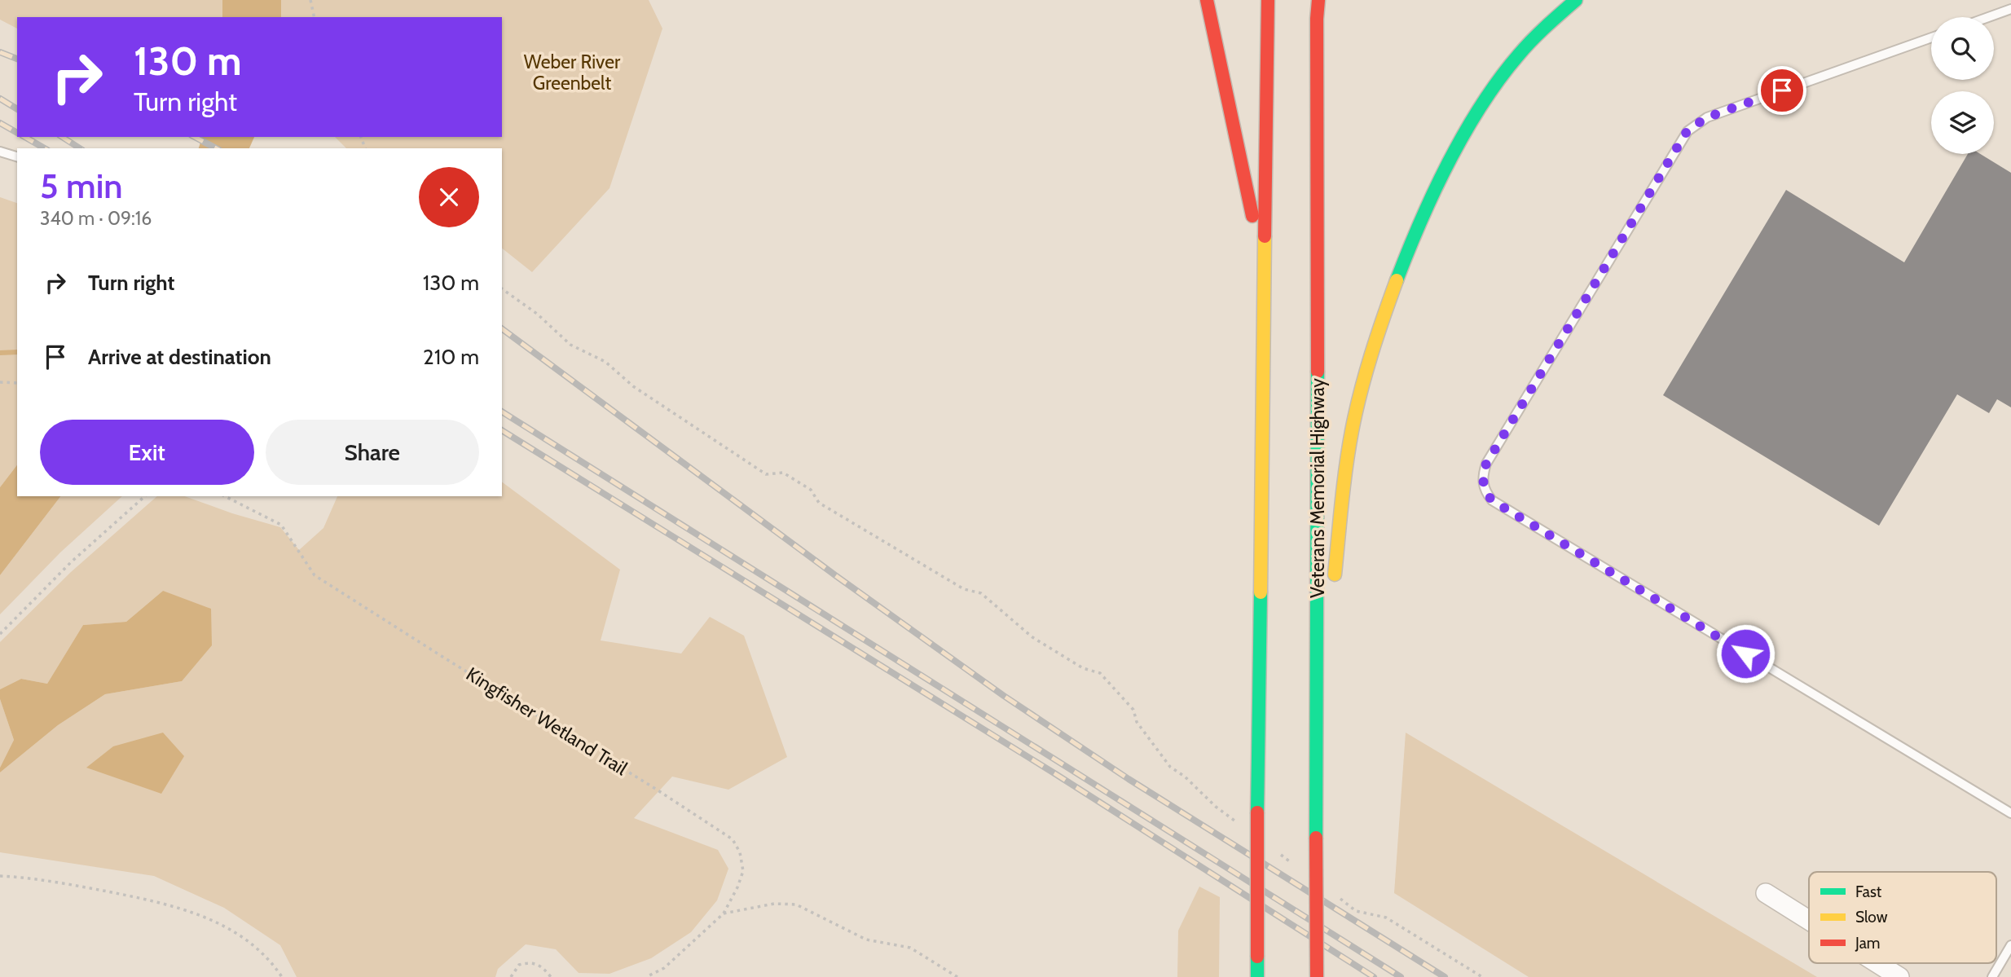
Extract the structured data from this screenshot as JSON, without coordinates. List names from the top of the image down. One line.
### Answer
{"streets":{"highway":["Veterans Memorial Highway"],"path":["Kingfisher Wetland Trail"]},"parks":["Weber River Greenbelt"],"legend":["Fast","Slow","Jam"],"page":{"turn":["130 m","Turn right"],"heading":["5 min","340 m · 09:16"],"list":[{"name":"Turn right","value":"130 m"},{"name":"Arrive at destination","value":"210 m"}],"buttons":["Exit","Share"]}}
